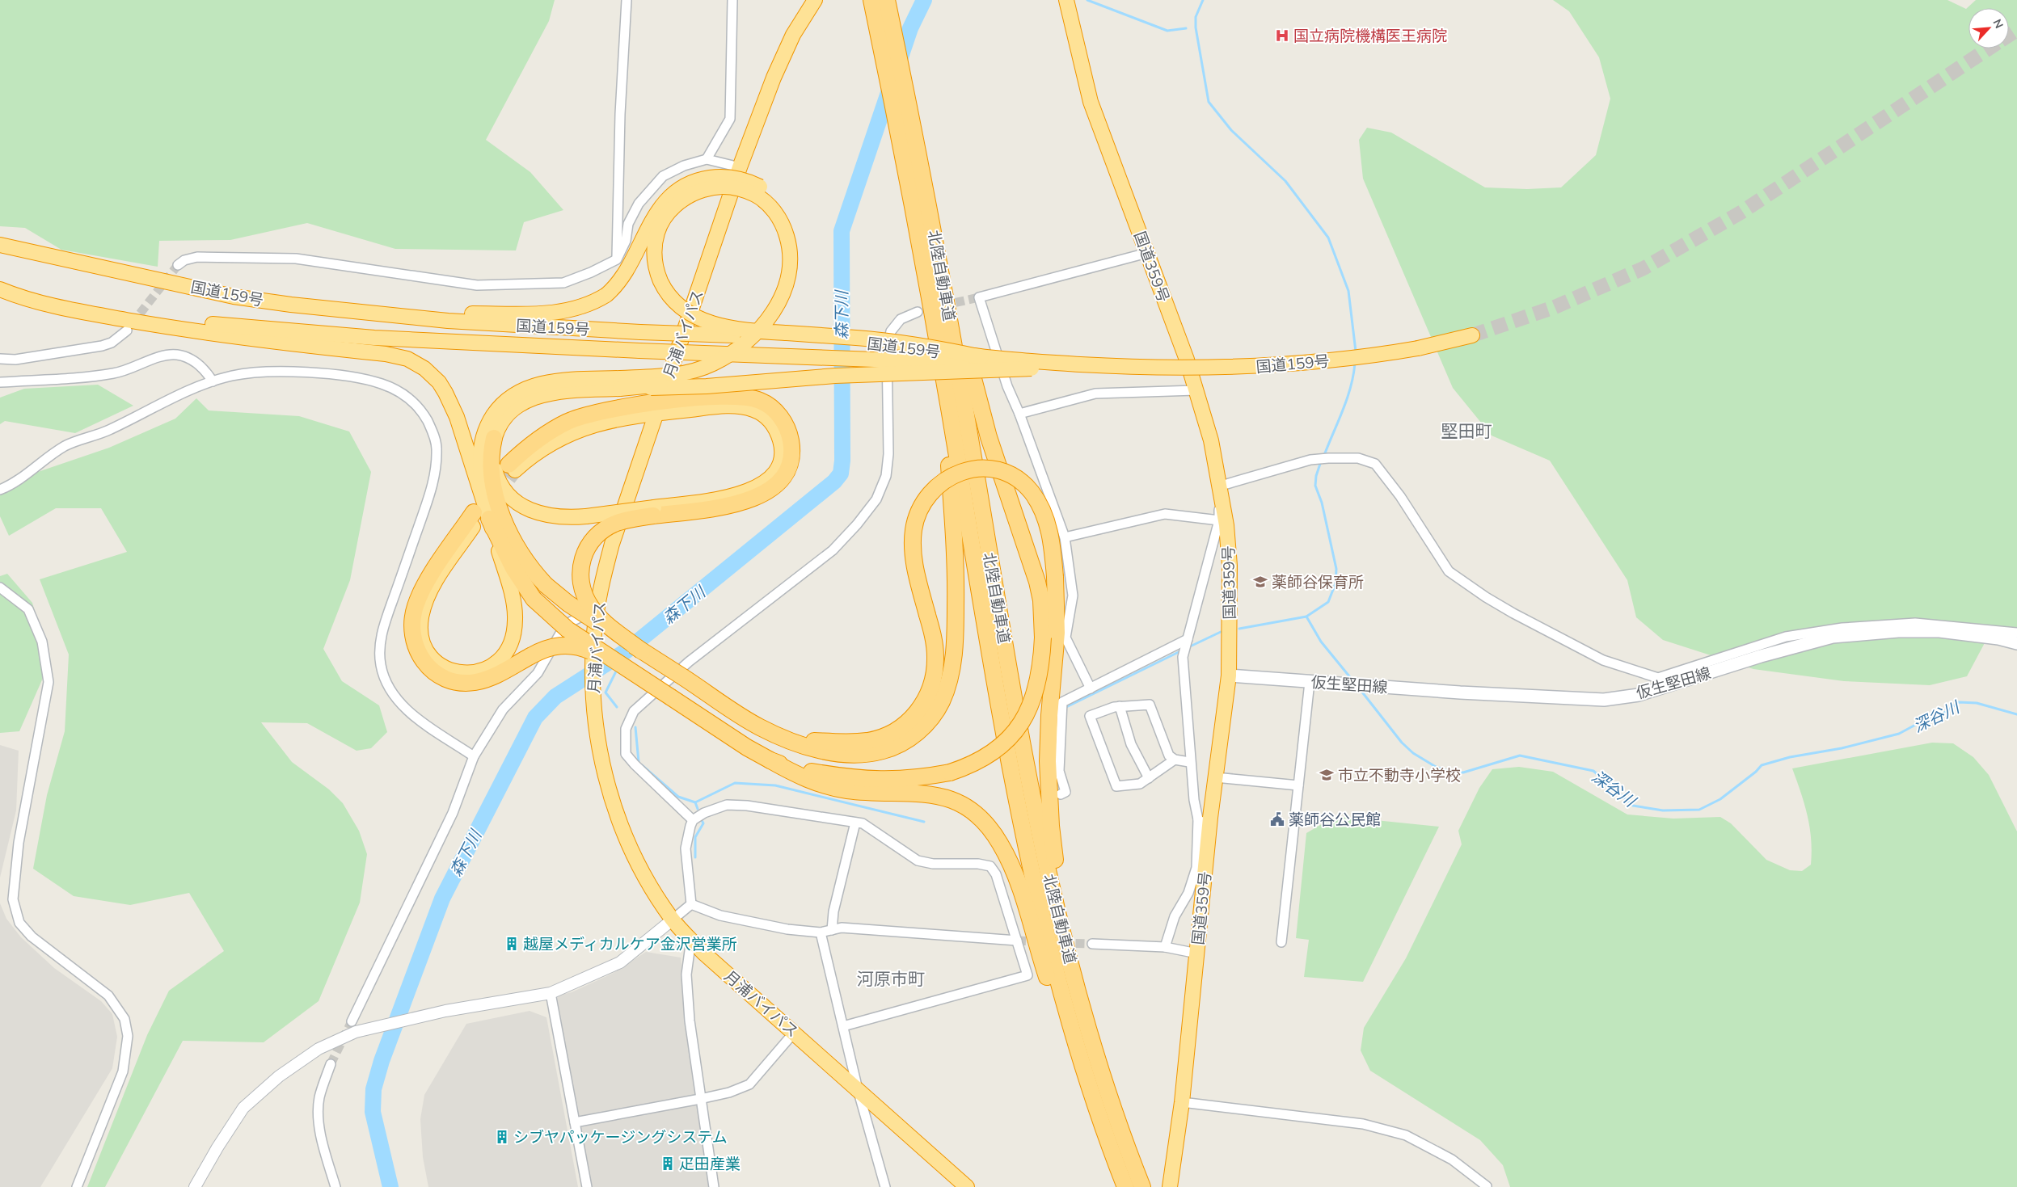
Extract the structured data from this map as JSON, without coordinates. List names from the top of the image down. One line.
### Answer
{"streets":{"highway":["国道359号","北陸自動車道","国道159号","月浦バイパス"],"main road":["仮生堅田線"]},"crossings":[["国道359号","仮生堅田線"]],"districts":["堅田町","河原市町"],"water":["森下川","深谷川"],"places":{"hospital":["国立病院機構医王病院"],"school or university":["薬師谷保育所","市立不動寺小学校"],"public building":["薬師谷公民館"],"building":["越屋メディカルケア金沢営業所","シブヤパッケージングシステム","疋田産業"]},"north":"top right"}
